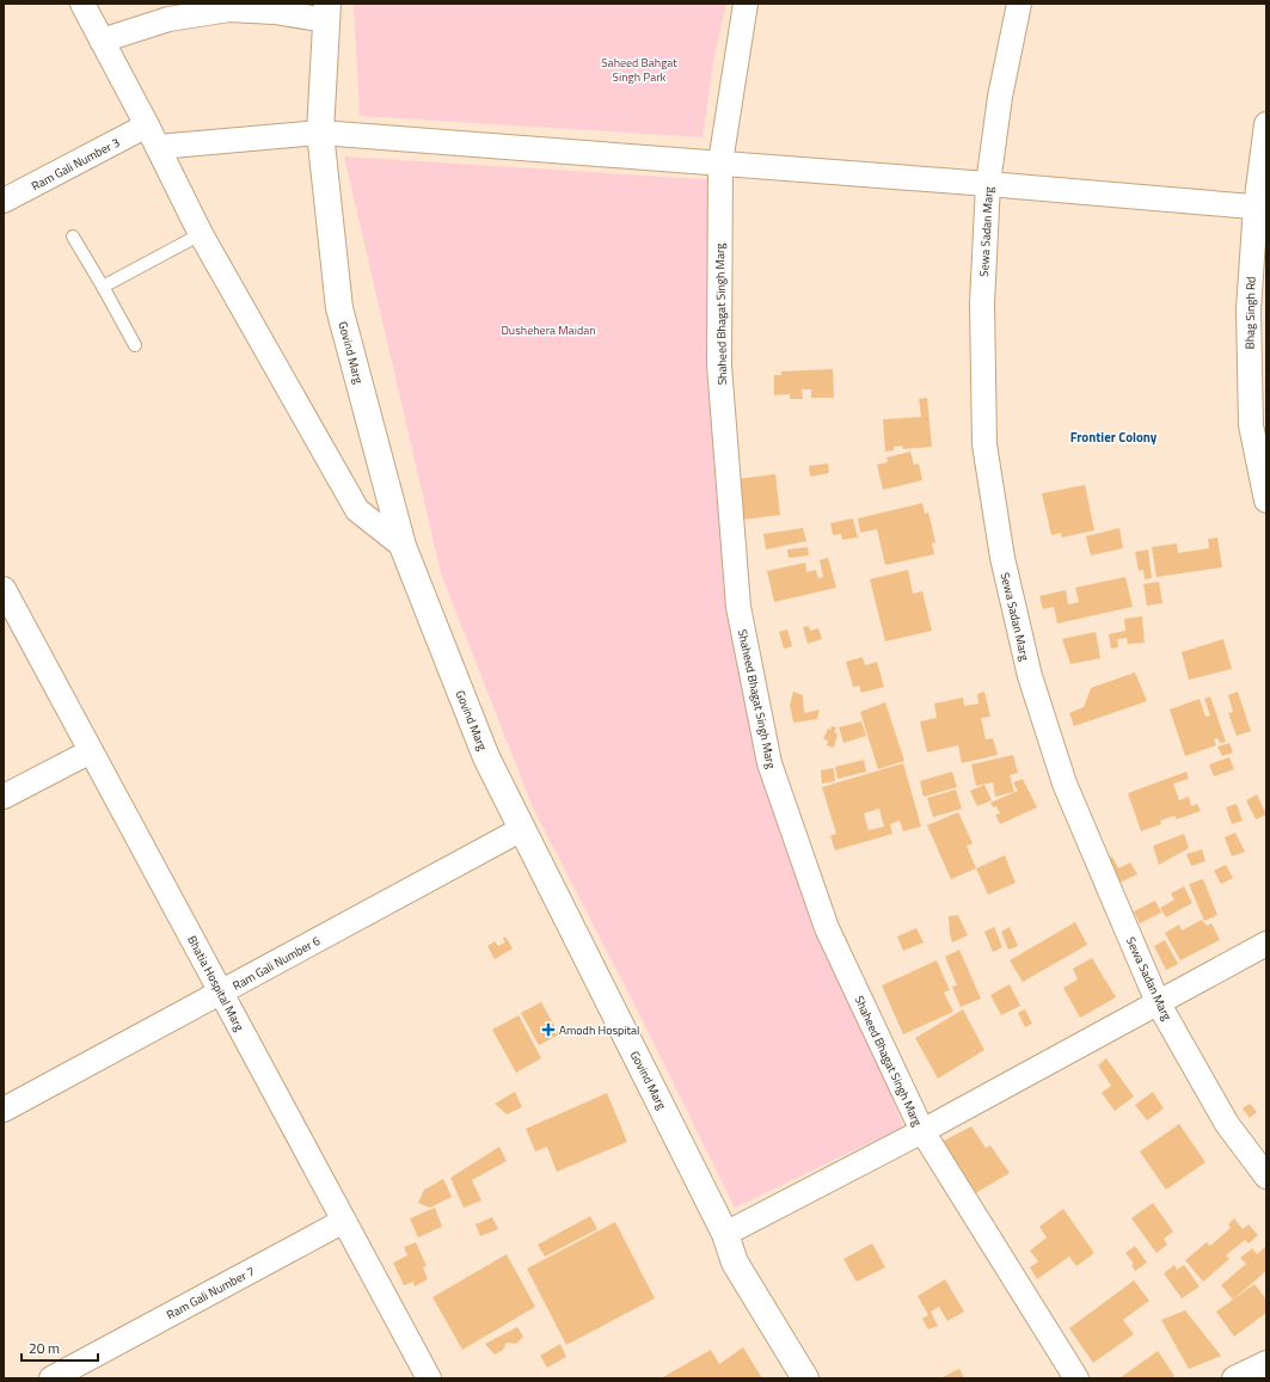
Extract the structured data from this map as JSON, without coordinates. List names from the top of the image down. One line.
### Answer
{"streets":{"street":["Ram Gali Number 3","Sewa Sadan Marg","Bhag Singh Rd","Shaheed Bhagat Singh Marg","Govind Marg","Ram Gali Number 6","Bhatia Hospital Marg","Ram Gali Number 7"]},"crossings":[["Govind Marg","Ram Gali Number 6"],["Ram Gali Number 6","Bhatia Hospital Marg"],["Bhatia Hospital Marg","Ram Gali Number 7"]],"districts":["Frontier Colony"],"parks":["Saheed Bahgat Singh Park","Dushehera Maidan"],"places":{"health":["Amodh Hospital"]},"scale_bar":"20 m"}
